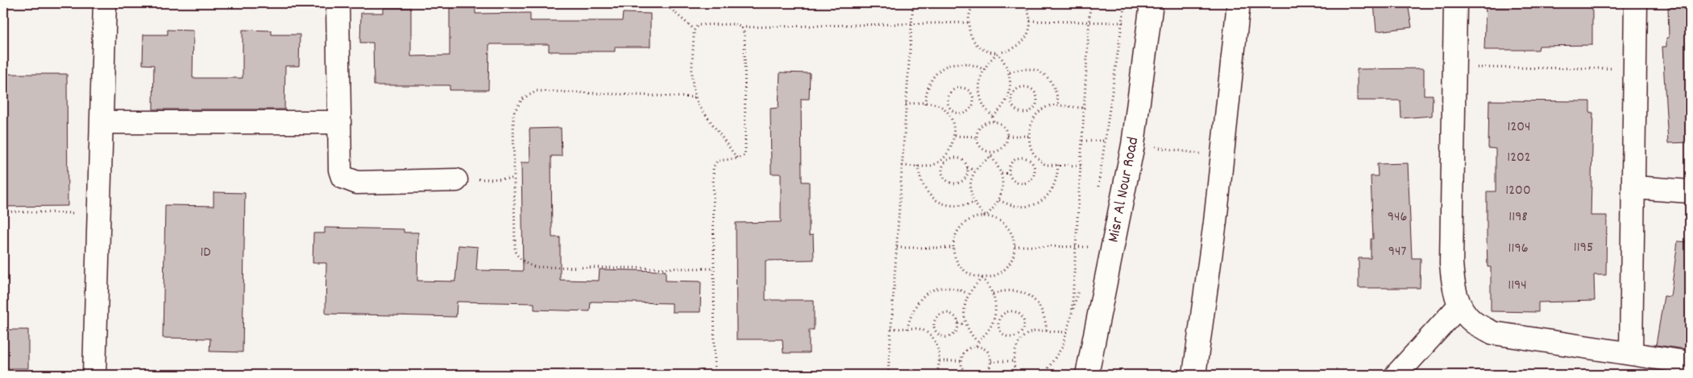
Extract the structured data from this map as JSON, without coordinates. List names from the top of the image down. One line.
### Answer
{"streets":{"street":["Misr Al Nour Road"]},"house_numbers":["1204","1202","1200","946","1198","1195","1196","947","1D","1194"]}
